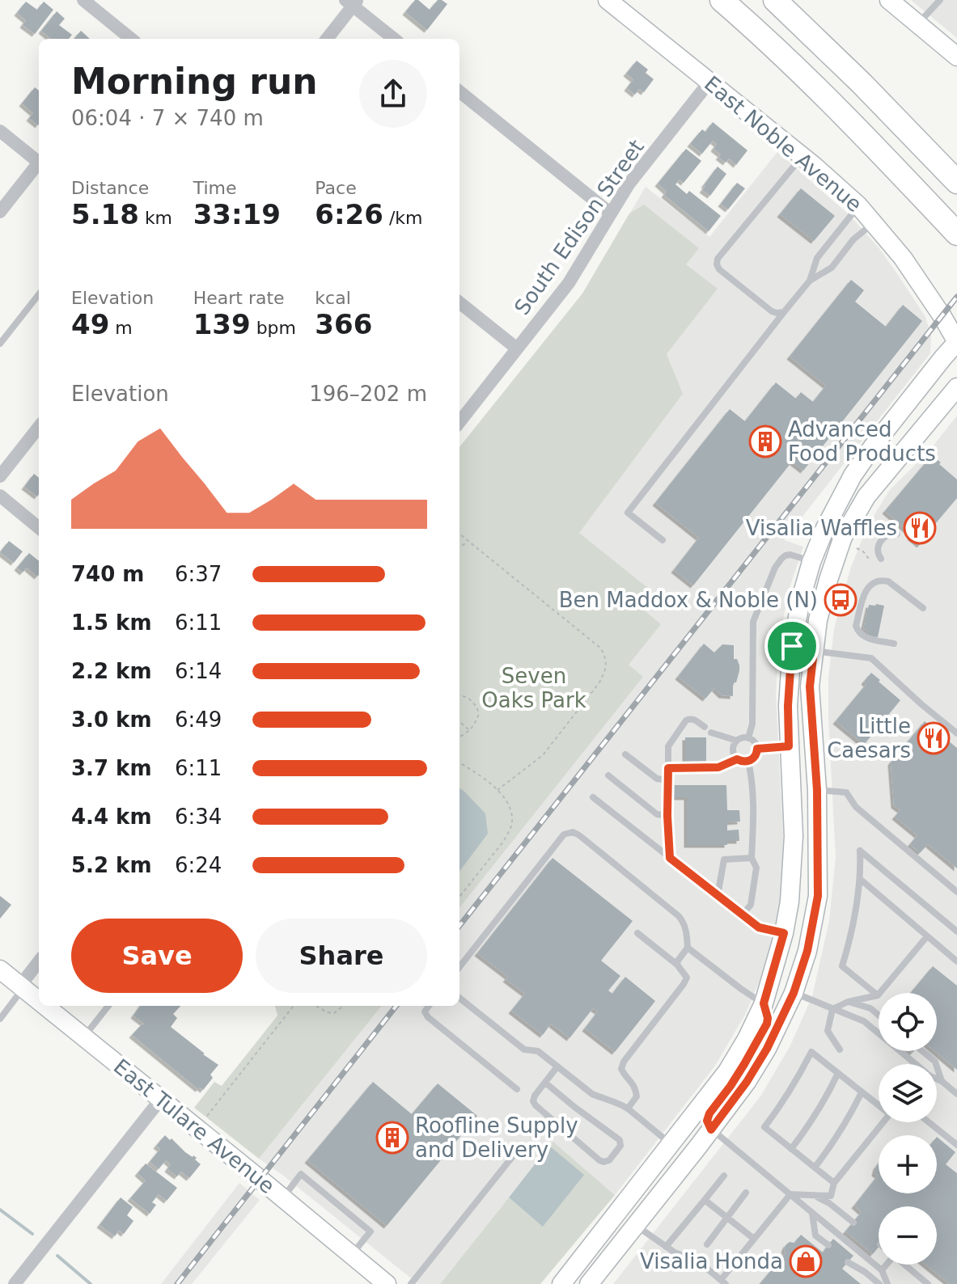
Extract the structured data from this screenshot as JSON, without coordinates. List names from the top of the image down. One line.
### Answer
{"streets":{"main road":["East Noble Avenue","East Tulare Avenue"],"street":["South Edison Street"]},"crossings":[["East Noble Avenue","South Edison Street"]],"parks":["Seven Oaks Park"],"places":{"building":["Advanced Food Products","Roofline Supply and Delivery"],"restaurant":["Visalia Waffles","Little Caesars"],"bus stop":["Ben Maddox & Noble (N)"],"shop":["Visalia Honda"]},"page":{"heading":["Morning run","06:04 · 7 × 740 m"],"stats":[["Distance","5.18 km"],["Time","33:19"],["Pace","6:26 /km"],["Elevation","49 m"],["Heart rate","139 bpm"],["kcal","366"]],"chart":["Elevation","196–202 m"],"list":[{"name":"740 m","note":"6:37"},{"name":"1.5 km","note":"6:11"},{"name":"2.2 km","note":"6:14"},{"name":"3.0 km","note":"6:49"},{"name":"3.7 km","note":"6:11"},{"name":"4.4 km","note":"6:34"},{"name":"5.2 km","note":"6:24"}],"buttons":["Save","Share"],"map_buttons":["+","−"]}}
